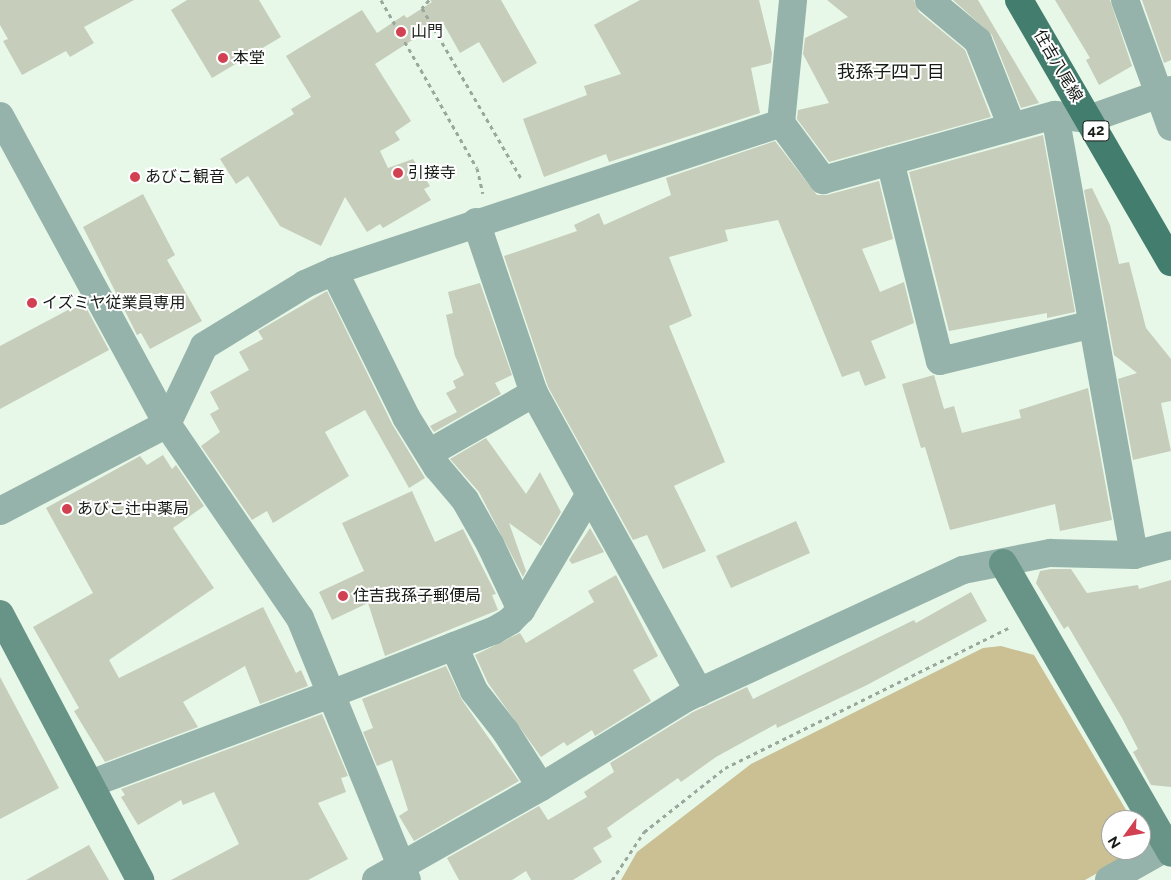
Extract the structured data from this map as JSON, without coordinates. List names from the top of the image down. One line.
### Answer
{"streets":{"main road":["住吉八尾線","42"]},"districts":["我孫子四丁目"],"places":["山門","本堂","引接寺","あびこ観音","イズミヤ従業員専用","あびこ辻中薬局","住吉我孫子郵便局"],"north":"bottom left"}
